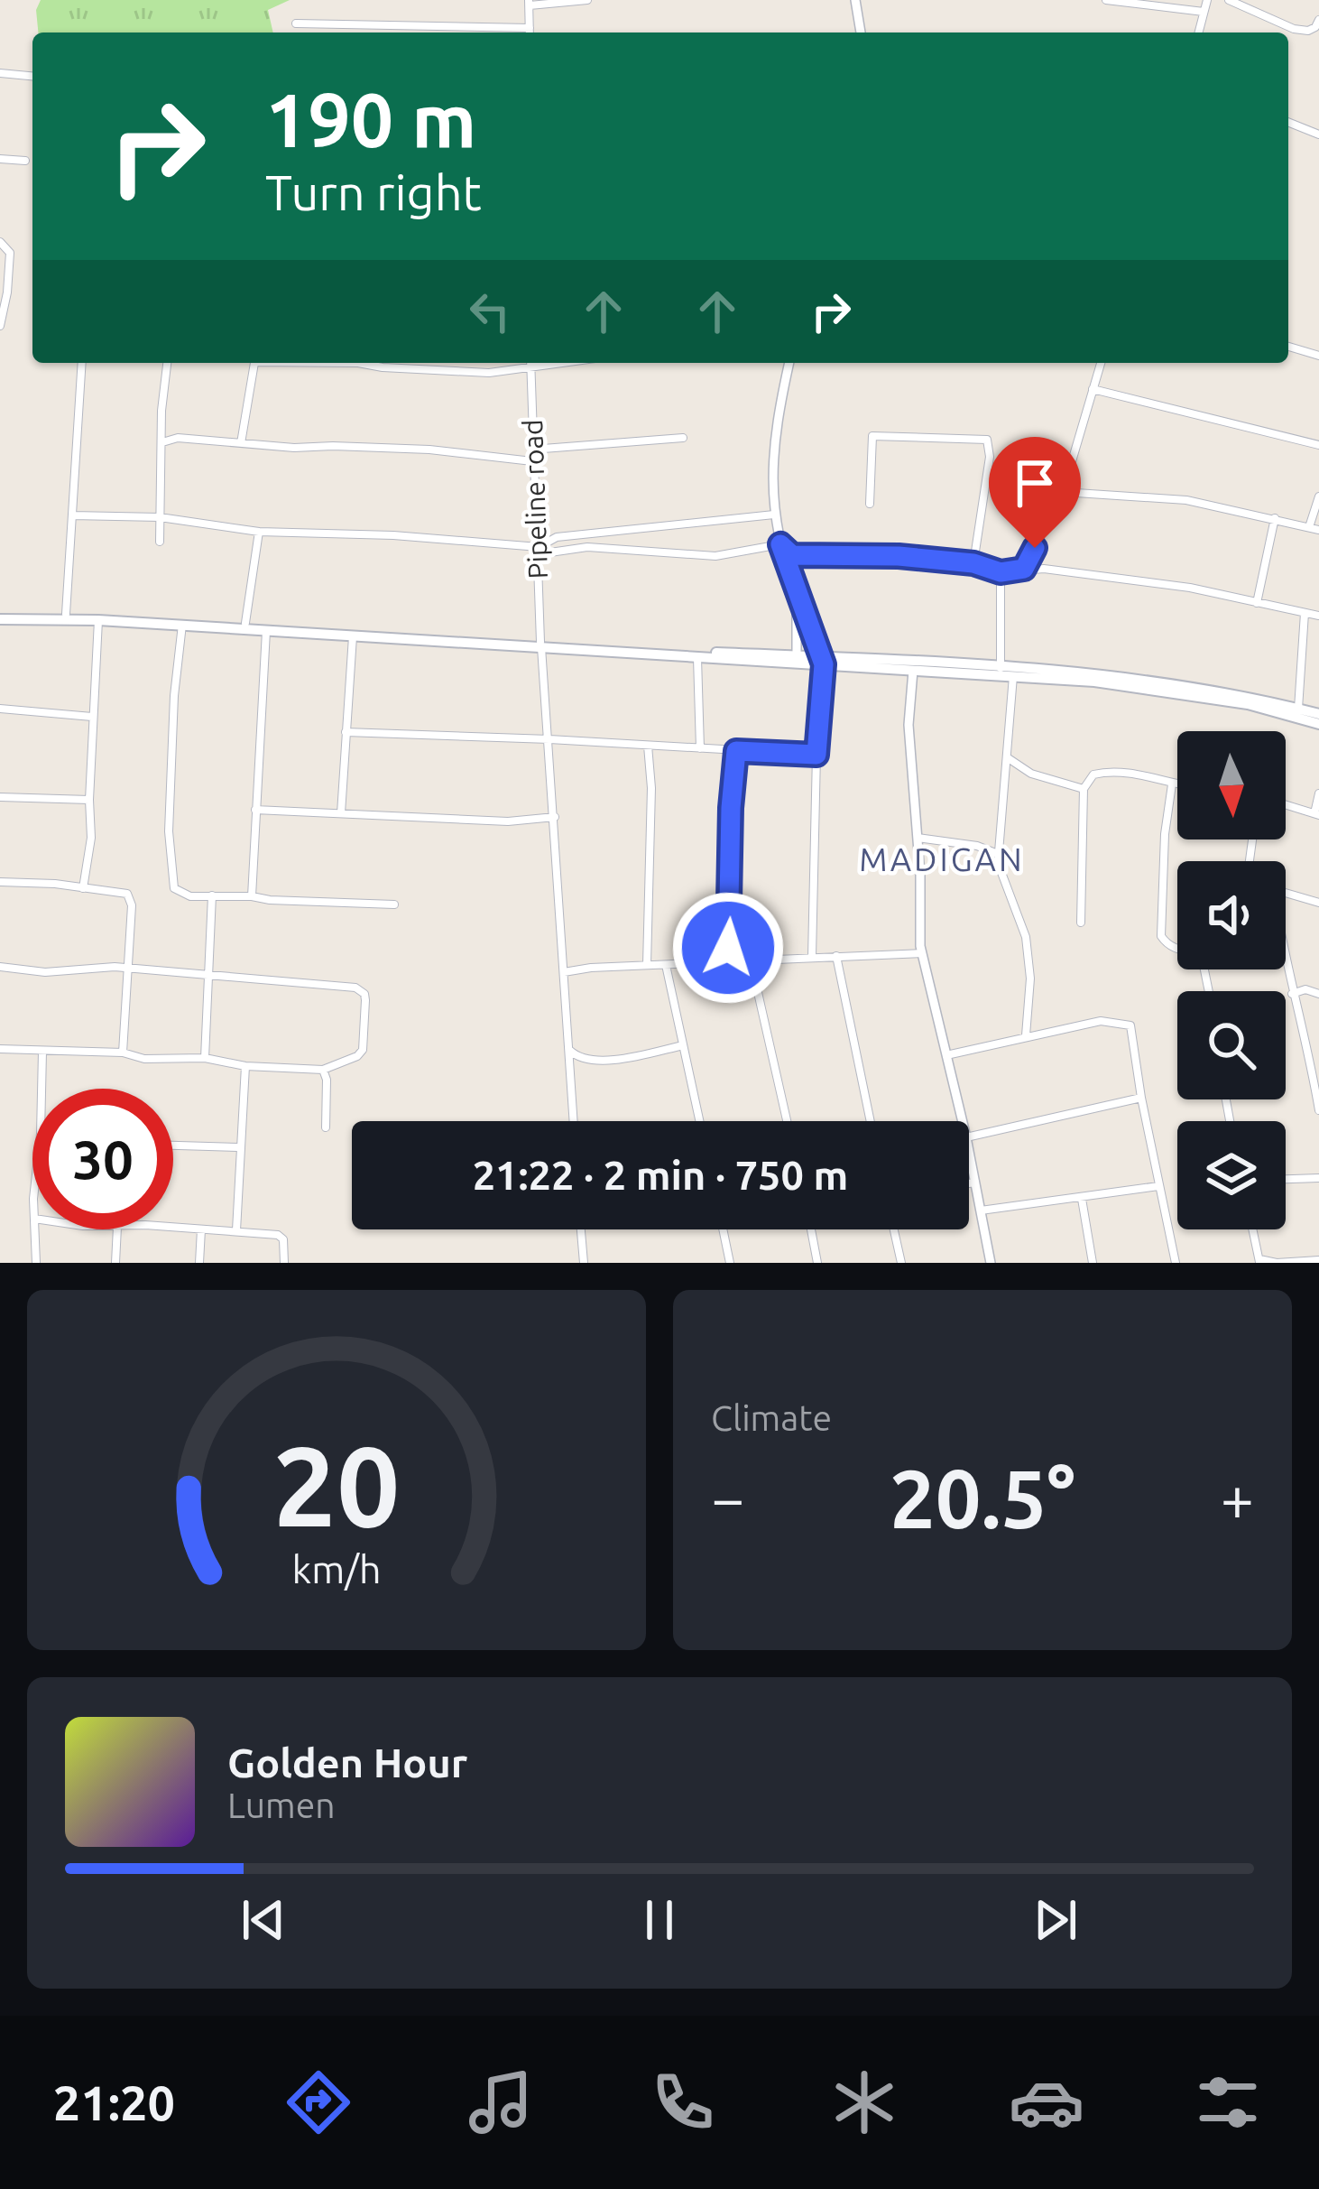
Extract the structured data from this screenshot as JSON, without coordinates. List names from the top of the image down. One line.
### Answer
{"streets":{"street":["Pipeline road"]},"districts":["MADIGAN"],"north":"bottom","page":{"turn":["190 m","Turn right"],"limit":"30","trip":"21:22 · 2 min · 750 m","tile":"Climate","heat":["−","20.5°","+"],"song":["Golden Hour","Lumen"],"tabs":"21:20","gauge":["20","km/h"]}}
